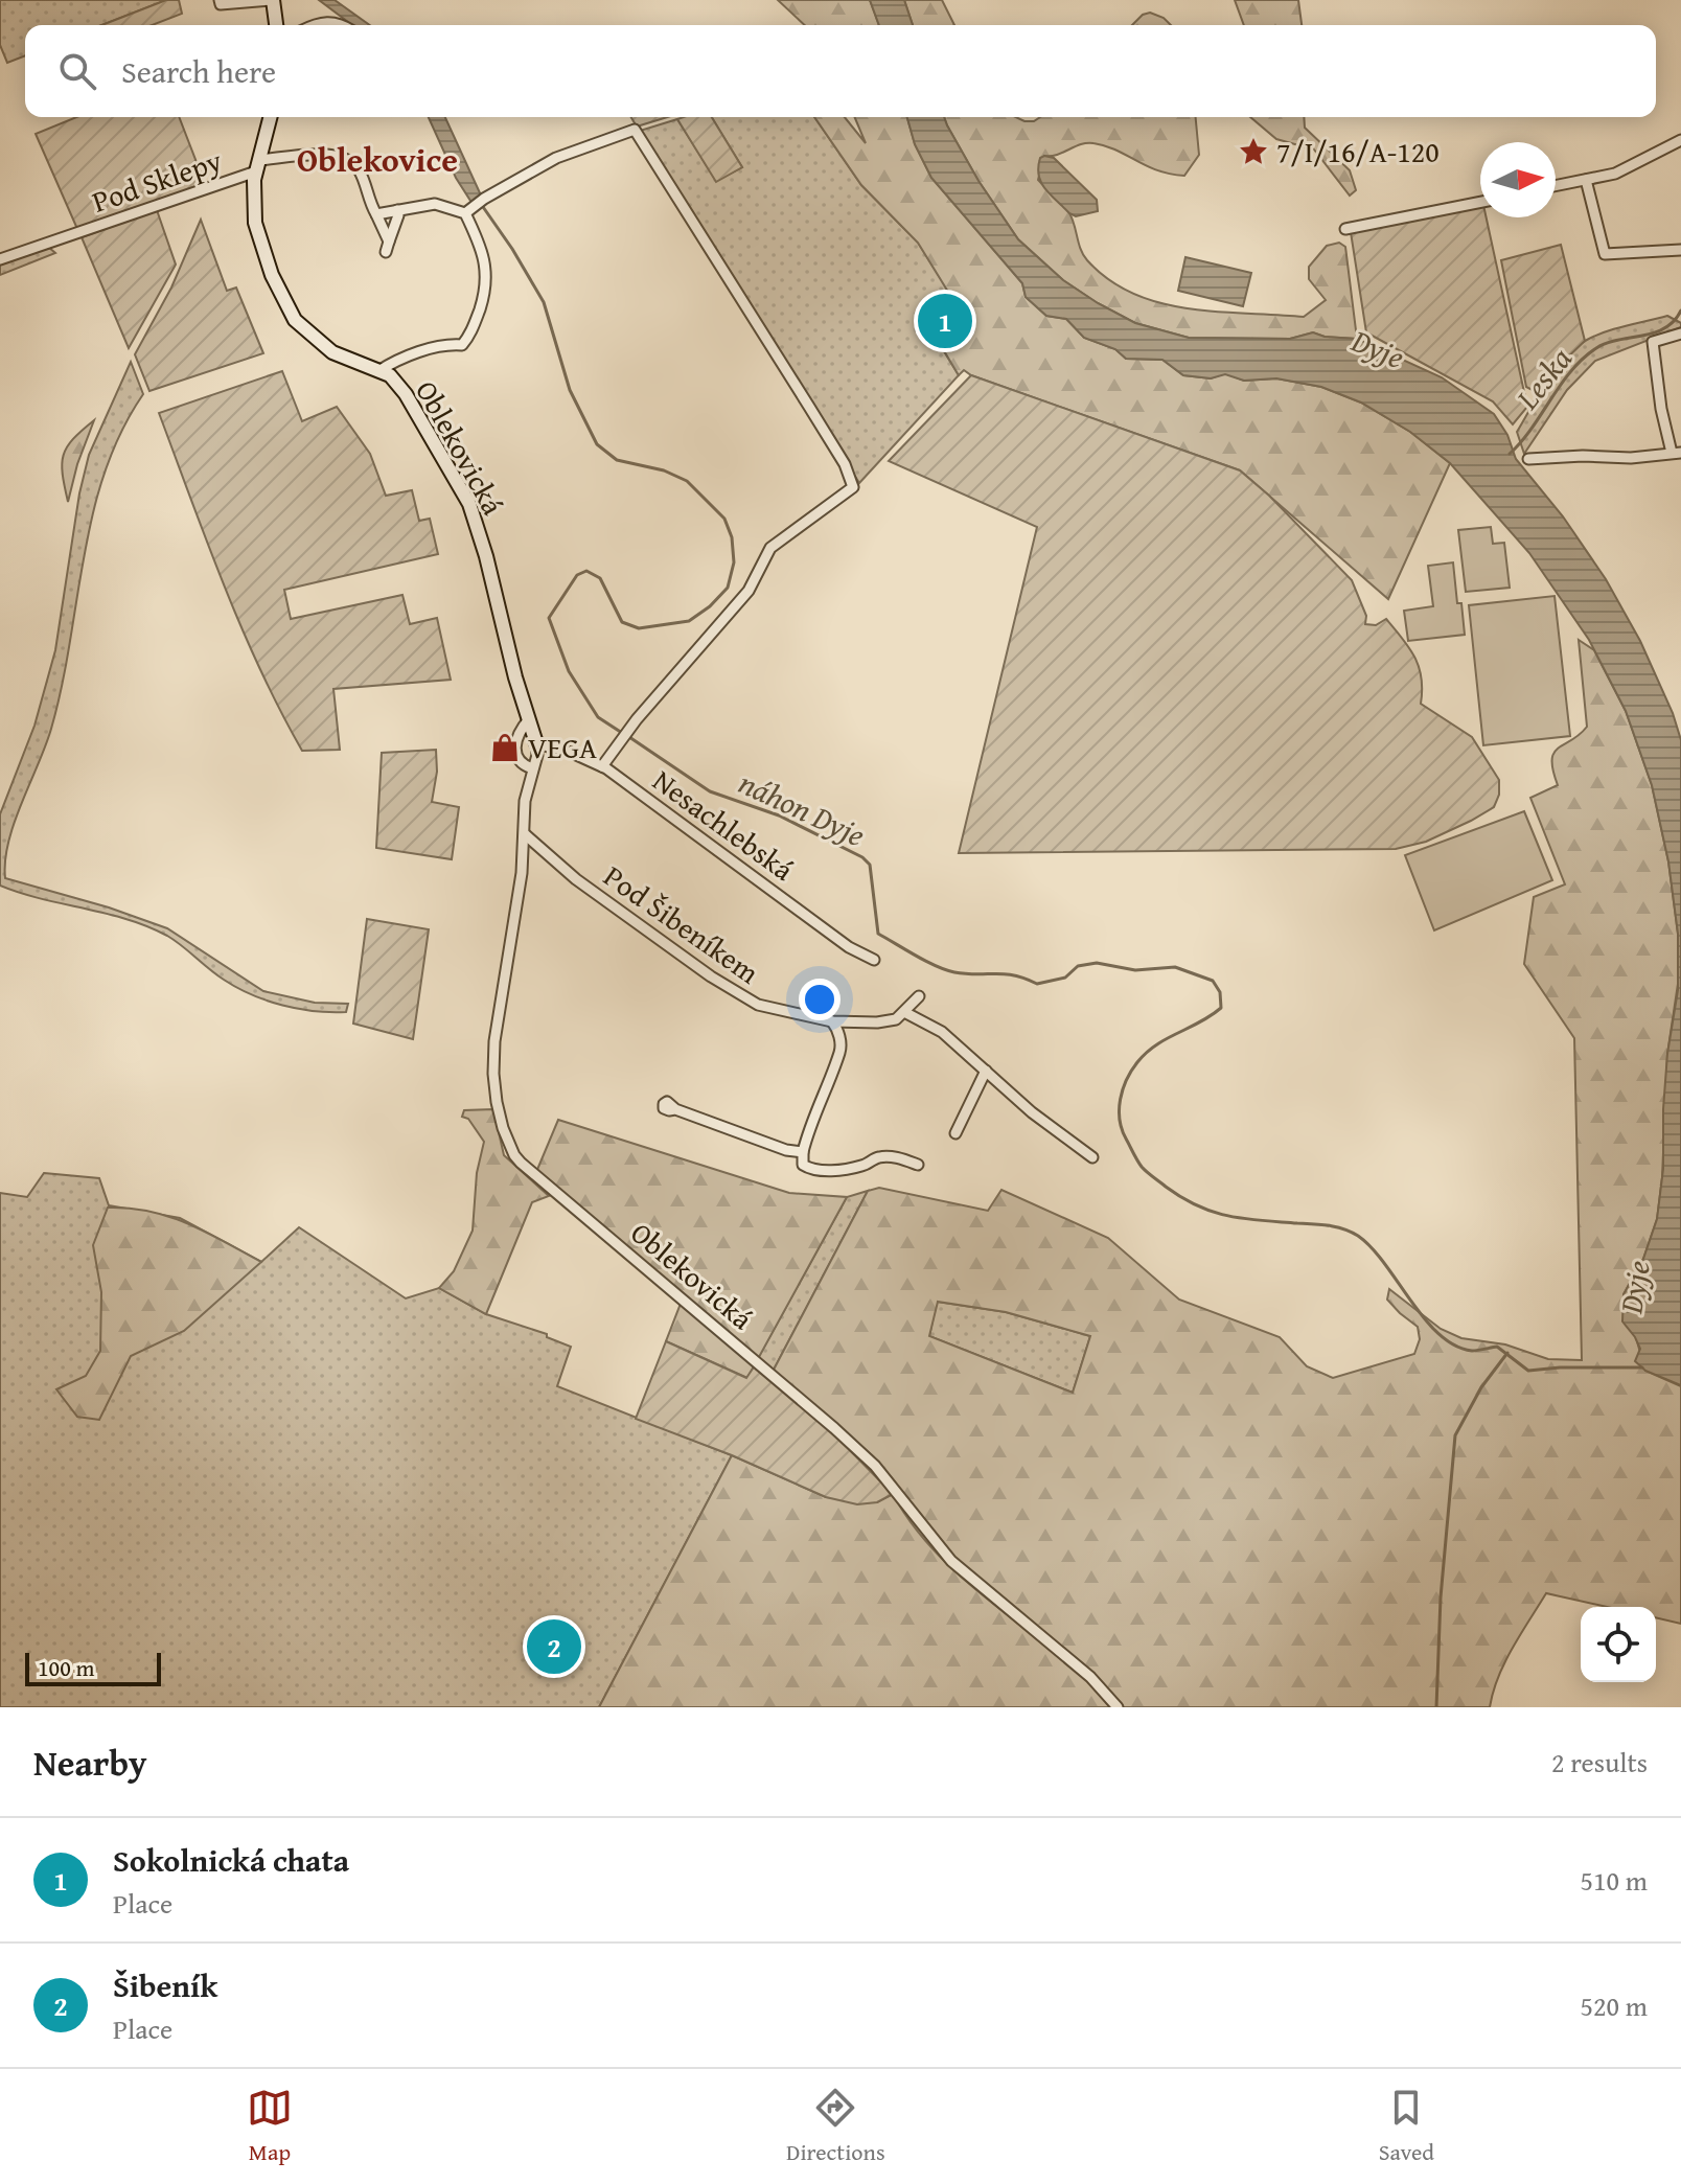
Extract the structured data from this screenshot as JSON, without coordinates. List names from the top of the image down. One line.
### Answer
{"streets":{"street":["Pod Sklepy","Oblekovická","Nesachlebská","Pod Šibeníkem"]},"crossings":[["Pod Sklepy","Oblekovická"],["Oblekovická","Nesachlebská"],["Oblekovická","Pod Šibeníkem"]],"districts":["Oblekovice"],"water":["Dyje","Leska","náhon Dyje"],"places":{"place":["7/I/16/A-120"],"shop":["VEGA"]},"scale_bar":"100 m","north":"right","page":{"search":"Search here","pins":["1","2"],"scale":"100 m","heading":["Nearby","2 results"],"list":[{"mark":"1","name":"Sokolnická chata","note":"Place","value":"510 m"},{"mark":"2","name":"Šibeník","note":"Place","value":"520 m"}],"nav":["Map","Directions","Saved"]}}
